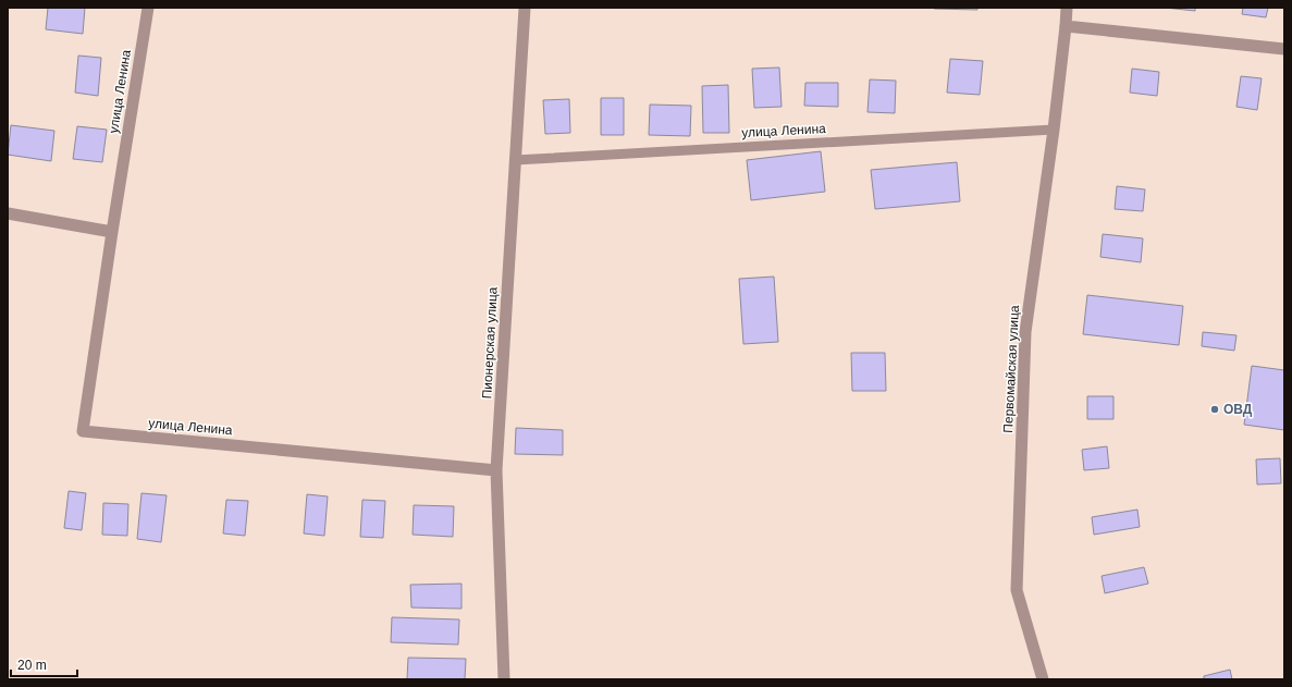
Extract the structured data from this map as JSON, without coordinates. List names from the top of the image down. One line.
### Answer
{"streets":{"street":["улица Ленина","Пионерская улица","Первомайская улица"]},"crossings":[["улица Ленина","Пионерская улица"],["улица Ленина","Первомайская улица"]],"places":["ОВД"],"scale_bar":"20 m"}
